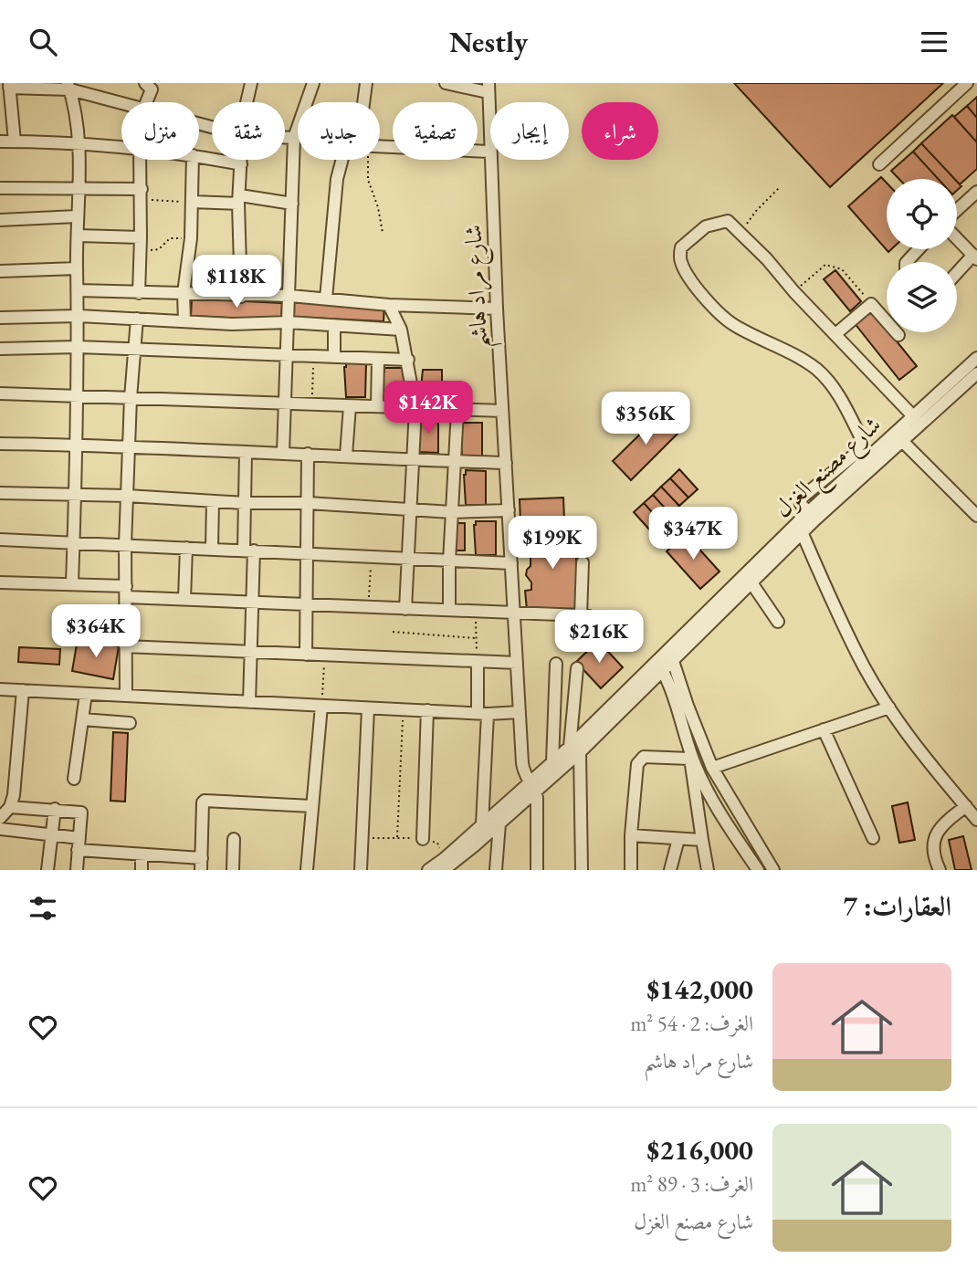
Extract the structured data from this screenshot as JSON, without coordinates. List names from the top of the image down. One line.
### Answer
{"streets":{"street":["شارع مراد هاشم","شارع مصنع الغزل"]},"crossings":[["شارع مراد هاشم","شارع مصنع الغزل"]],"page":{"header":"Nestly","chip":["شراء","إيجار","تصفية","جديد","شقة","منزل"],"price":["$118K","$142K","$356K","$347K","$199K","$364K","$216K"],"heading":"العقارات: 7","list":[{"name":"$142,000","note":"الغرف: 2 · 54 m² · شارع مراد هاشم"},{"name":"$216,000","note":"الغرف: 3 · 89 m² · شارع مصنع الغزل"}]}}
